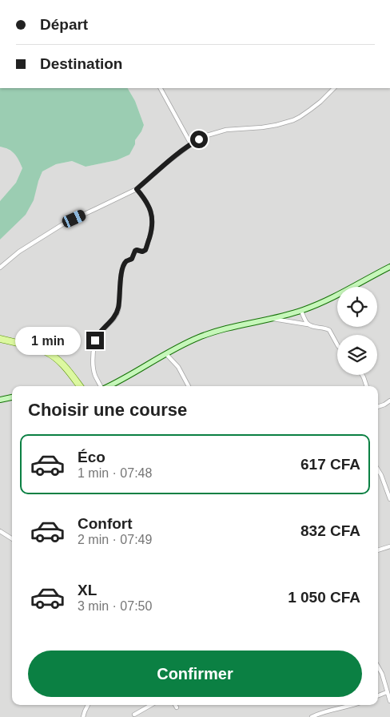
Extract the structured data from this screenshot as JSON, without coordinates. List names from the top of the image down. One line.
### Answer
{"page":{"banner":["Départ","Destination"],"bubble":"1 min","heading":"Choisir une course","list":[{"name":"Éco","note":"1 min · 07:48","value":"617 CFA"},{"name":"Confort","note":"2 min · 07:49","value":"832 CFA"},{"name":"XL","note":"3 min · 07:50","value":"1 050 CFA"}],"buttons":"Confirmer"}}
